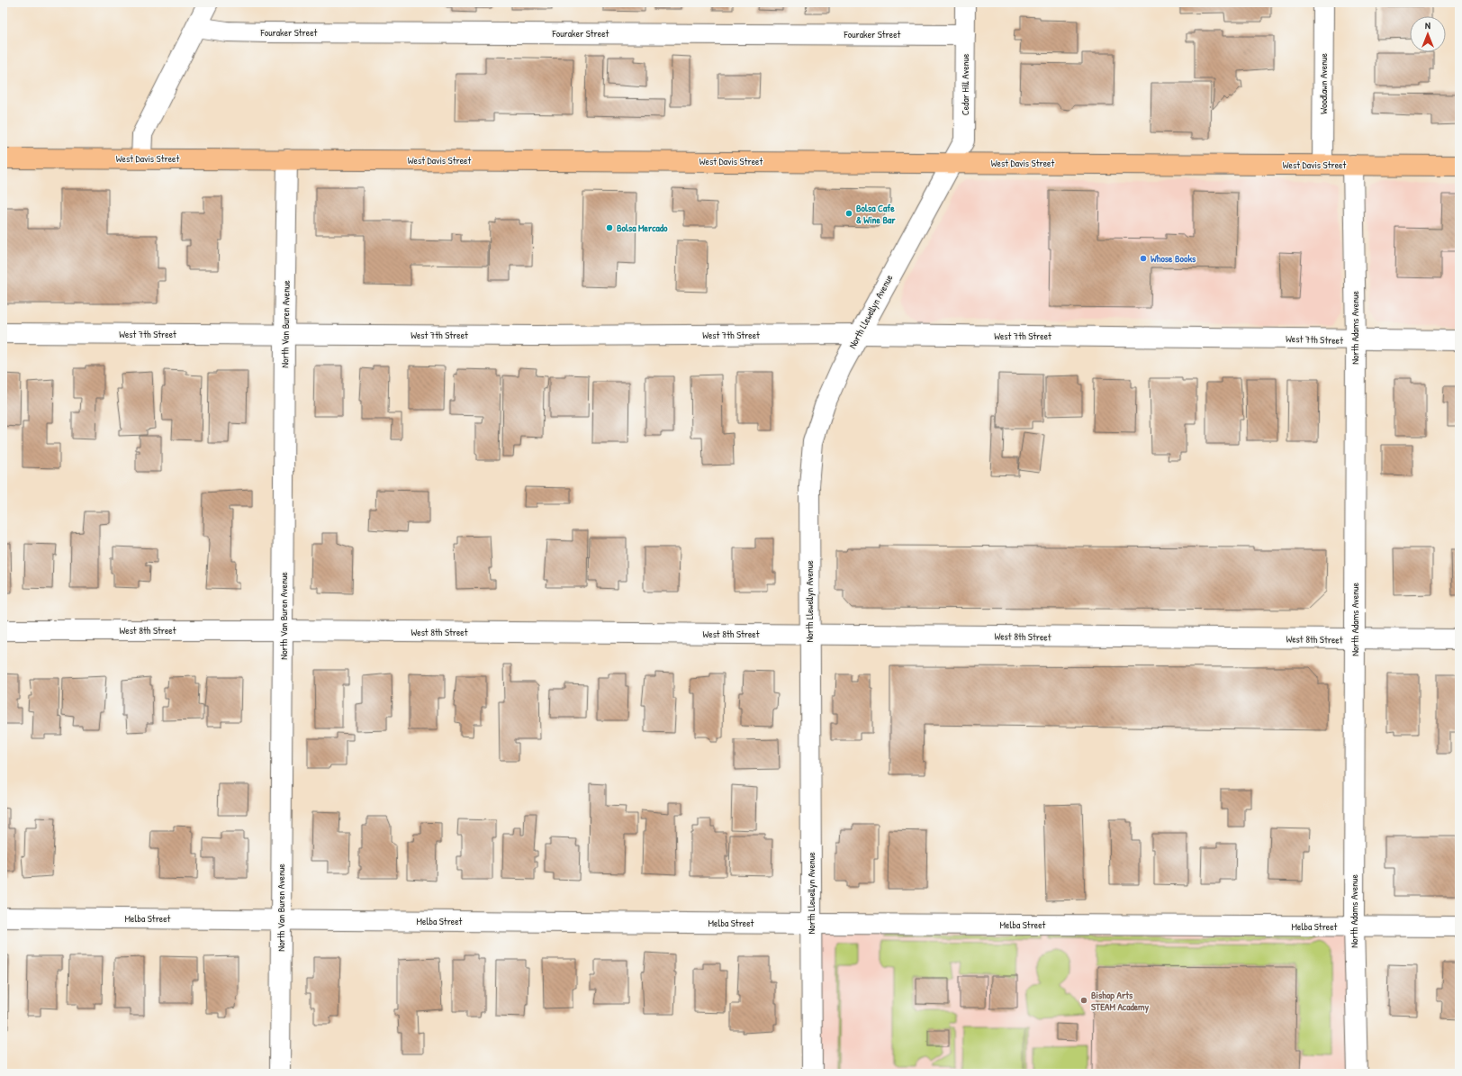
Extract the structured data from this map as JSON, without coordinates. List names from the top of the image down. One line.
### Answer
{"streets":{"main road":["West Davis Street"],"street":["Fouraker Street","Woodlawn Avenue","Cedar Hill Avenue","North Llewellyn Avenue","North Van Buren Avenue","North Adams Avenue","West 7th Street","West 8th Street","Melba Street"]},"crossings":[["Fouraker Street","Cedar Hill Avenue"],["Woodlawn Avenue","West Davis Street"],["Cedar Hill Avenue","West Davis Street"],["Cedar Hill Avenue","North Llewellyn Avenue"],["West Davis Street","North Llewellyn Avenue"],["West Davis Street","North Van Buren Avenue"],["West Davis Street","North Adams Avenue"],["North Llewellyn Avenue","West 7th Street"],["North Llewellyn Avenue","West 8th Street"],["North Llewellyn Avenue","Melba Street"],["North Van Buren Avenue","West 7th Street"],["North Van Buren Avenue","West 8th Street"],["North Van Buren Avenue","Melba Street"],["North Adams Avenue","West 7th Street"],["North Adams Avenue","West 8th Street"],["North Adams Avenue","Melba Street"]],"places":["Bolsa Cafe & Wine Bar","Bolsa Mercado","Whose Books","Bishop Arts STEAM Academy"],"north":"top"}
